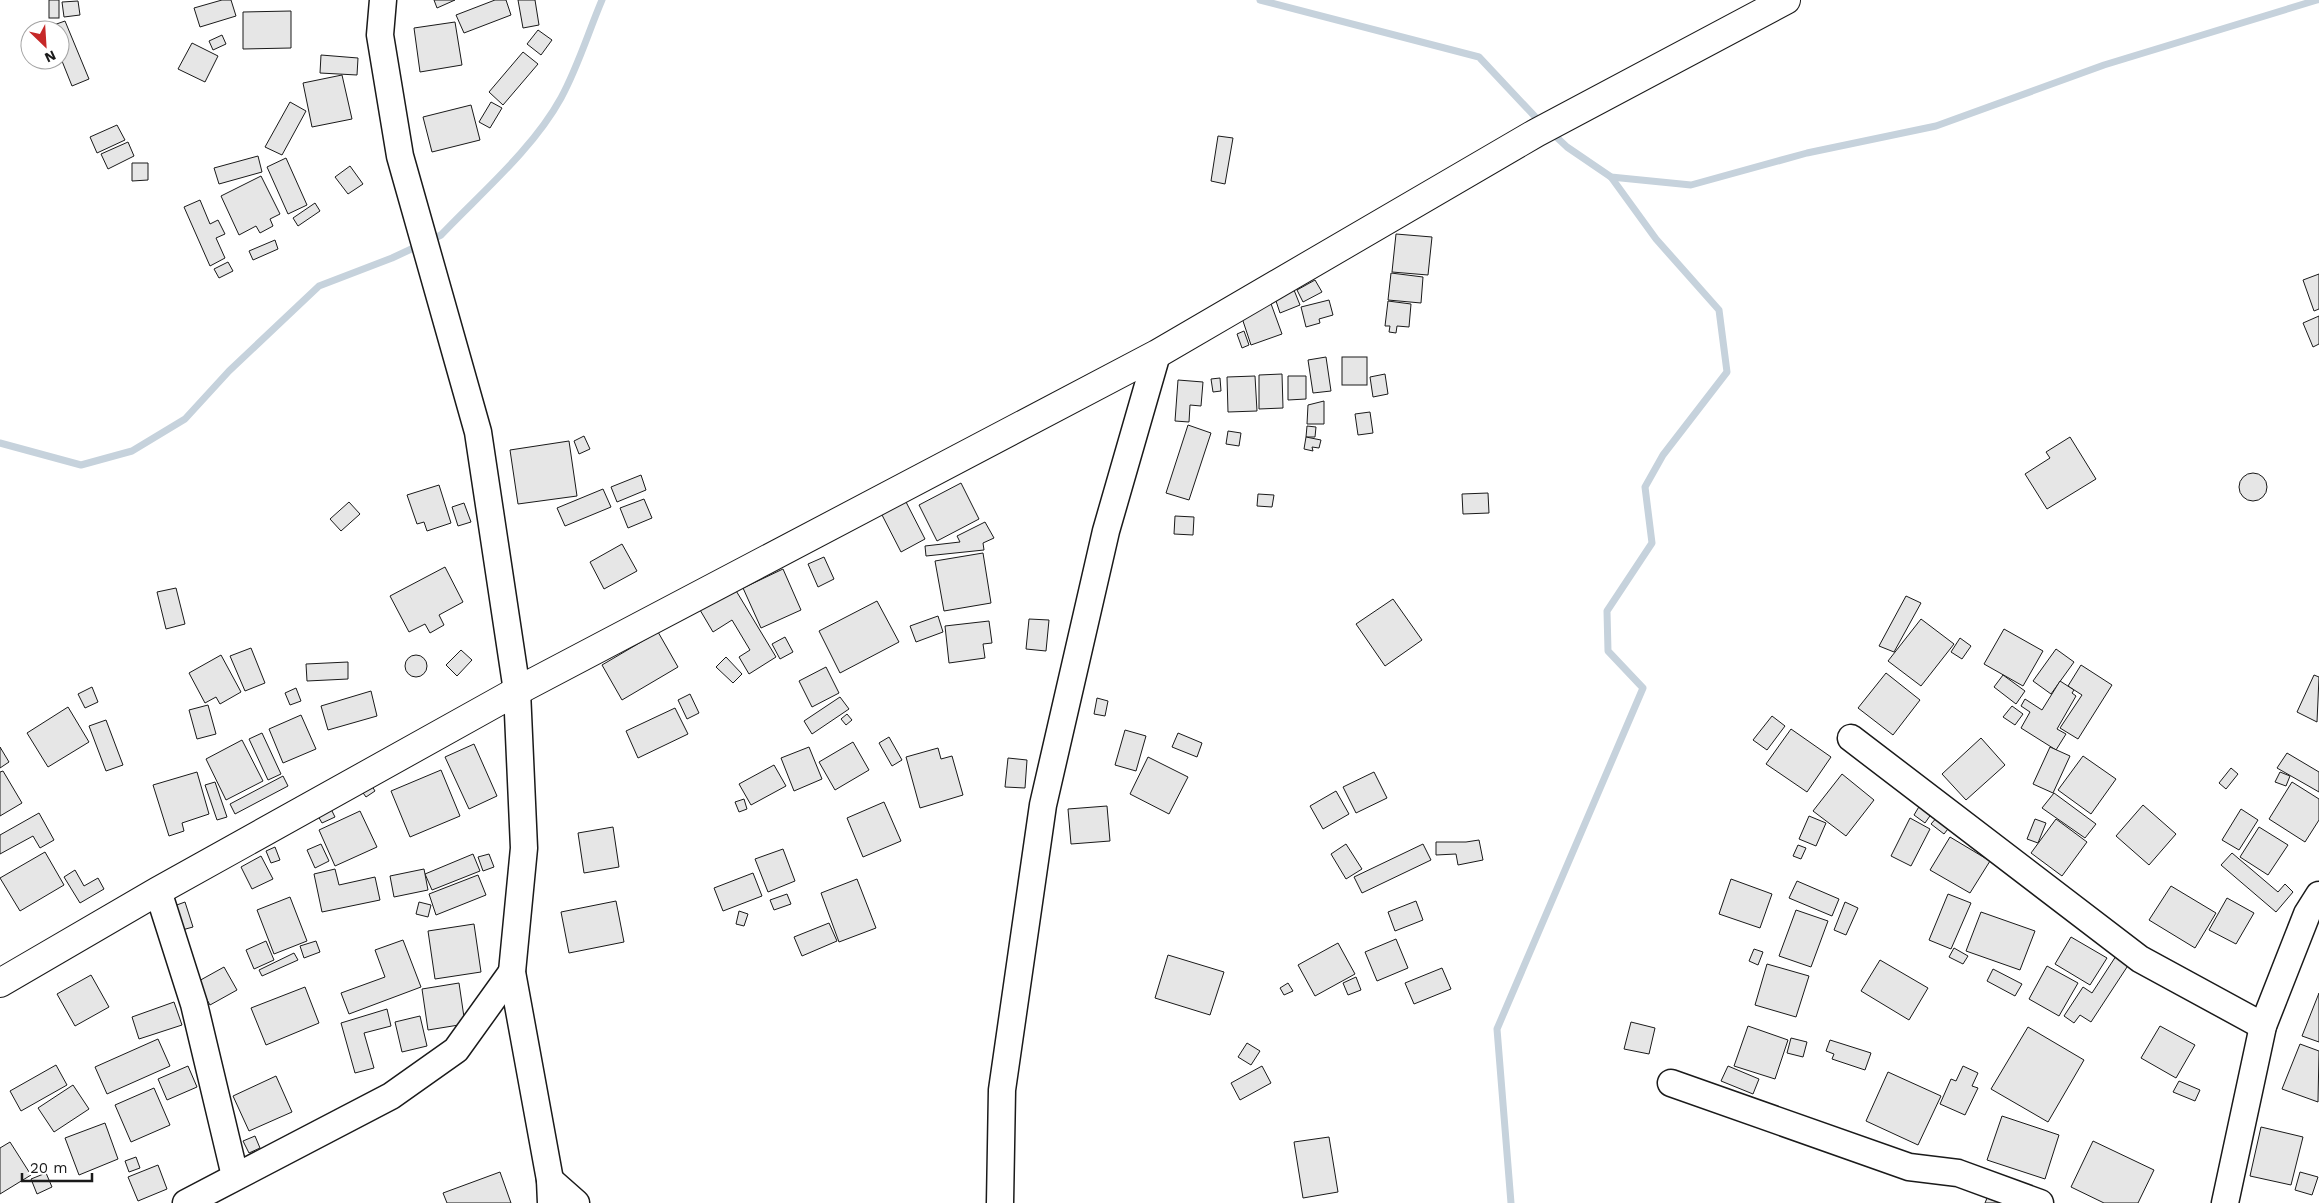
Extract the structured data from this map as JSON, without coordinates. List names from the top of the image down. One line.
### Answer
{"scale_bar":"20 m","north":"bottom right"}
